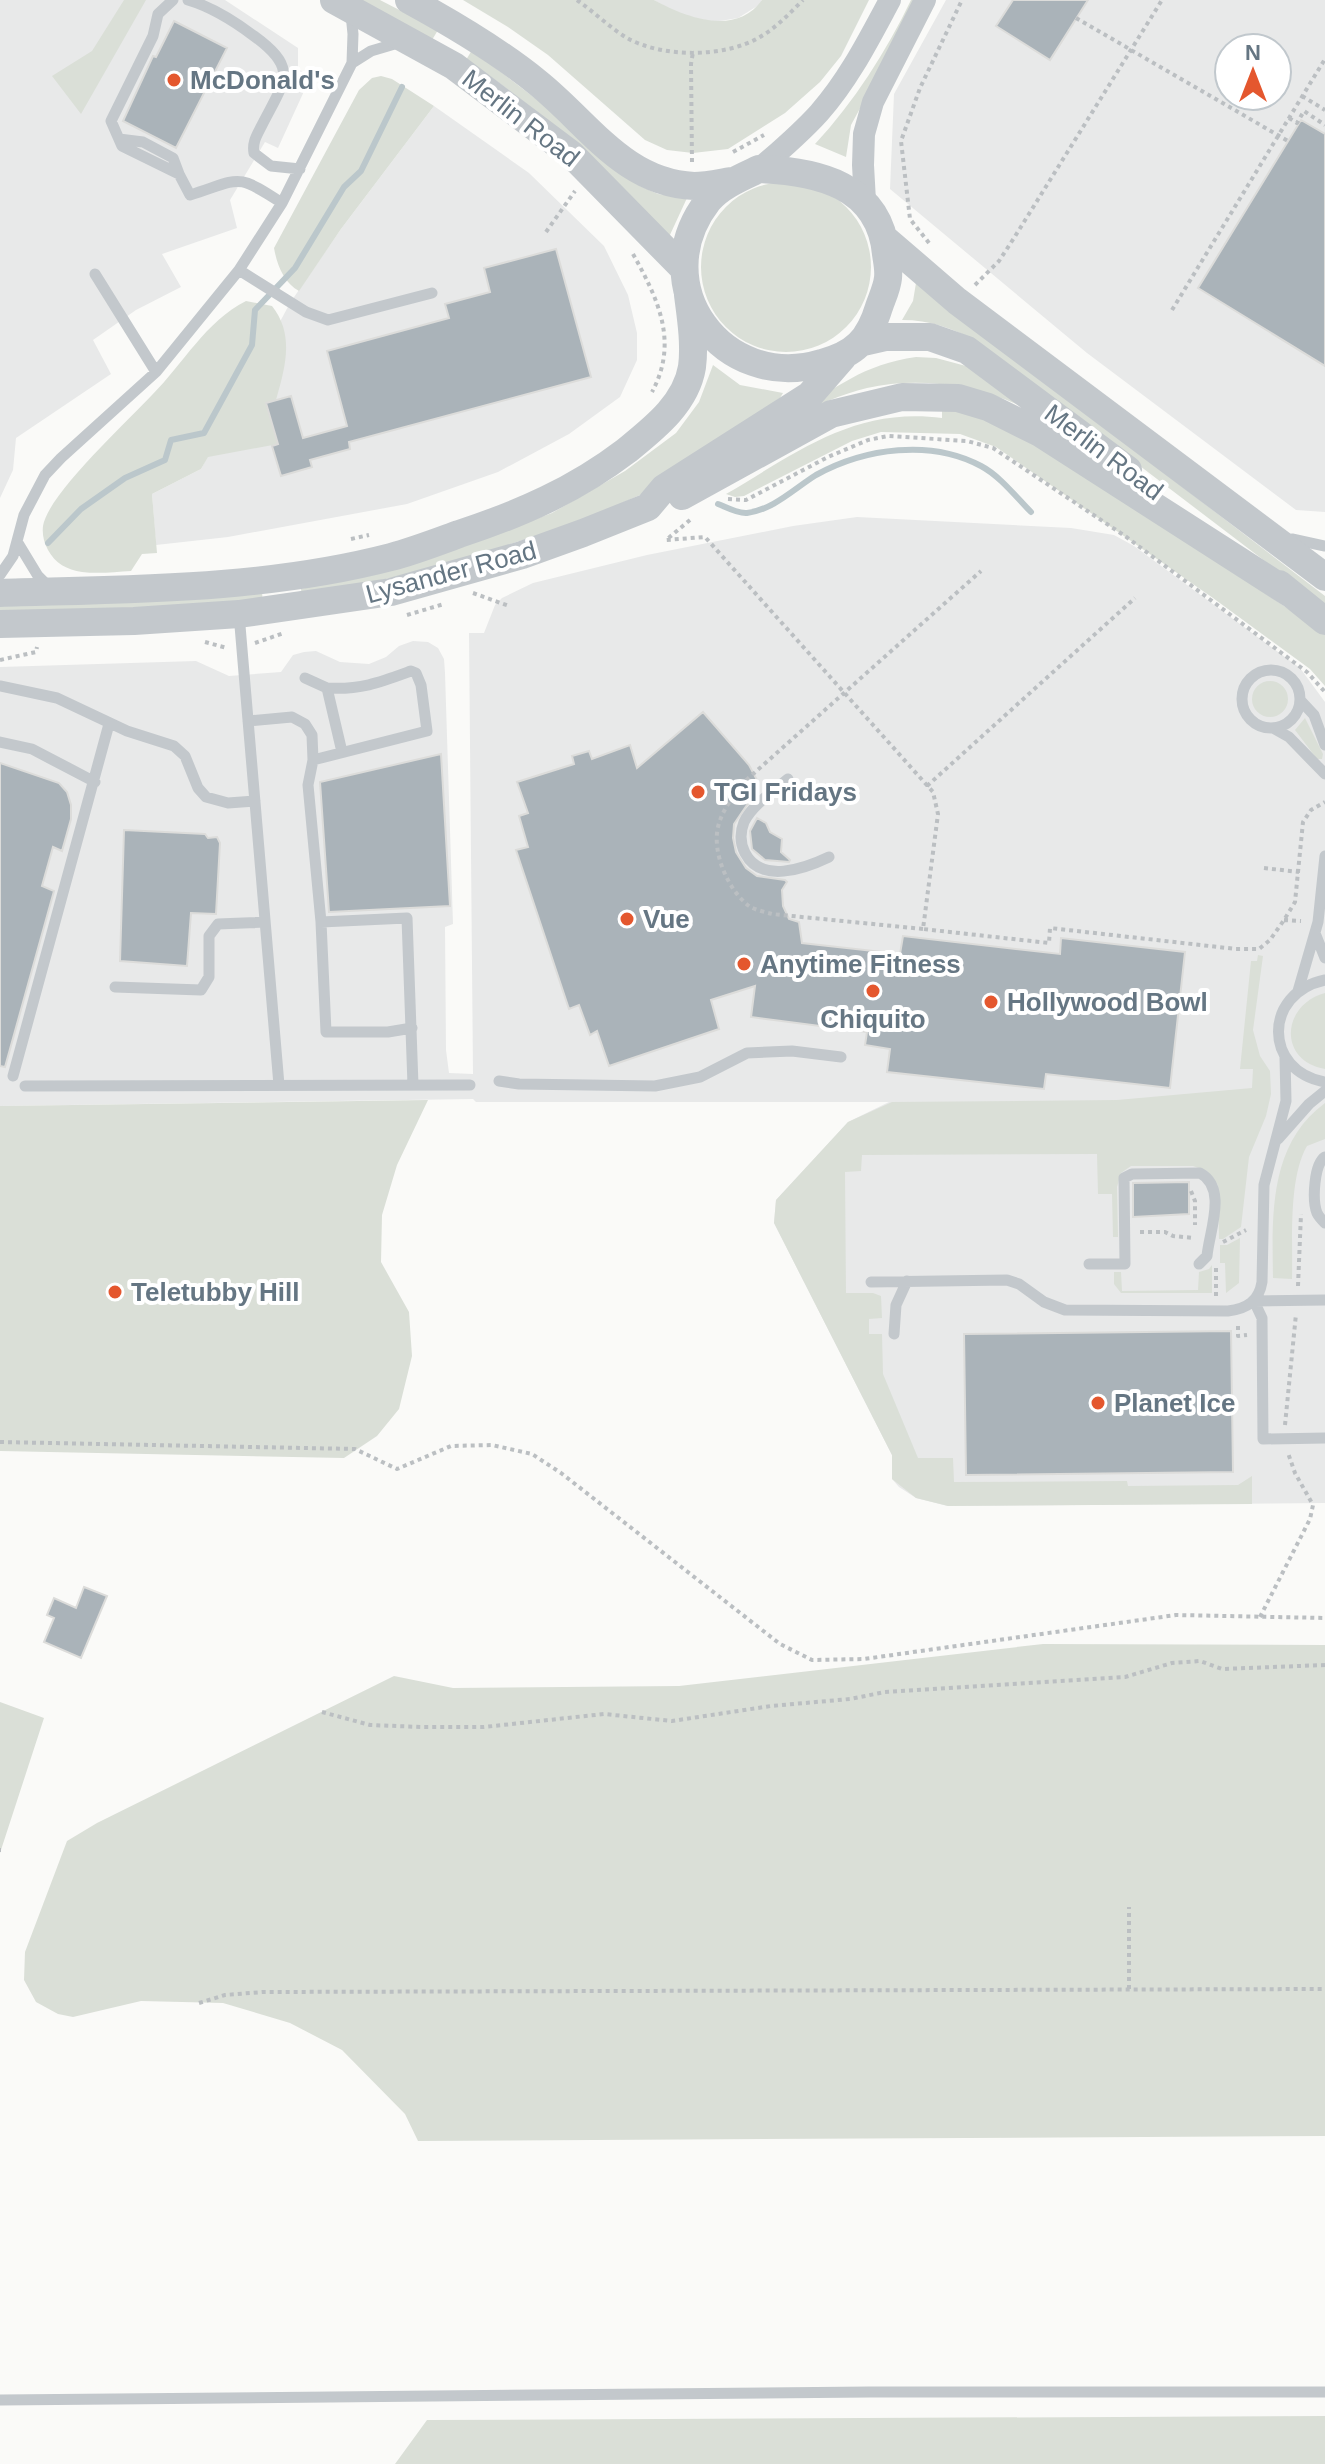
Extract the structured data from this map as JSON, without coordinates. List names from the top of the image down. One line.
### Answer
{"streets":{"street":["Merlin Road","Lysander Road"]},"crossings":[["Merlin Road","Lysander Road"]],"places":["McDonald's","TGI Fridays","Vue","Anytime Fitness","Chiquito","Hollywood Bowl","Teletubby Hill","Planet Ice"],"north":"top"}
